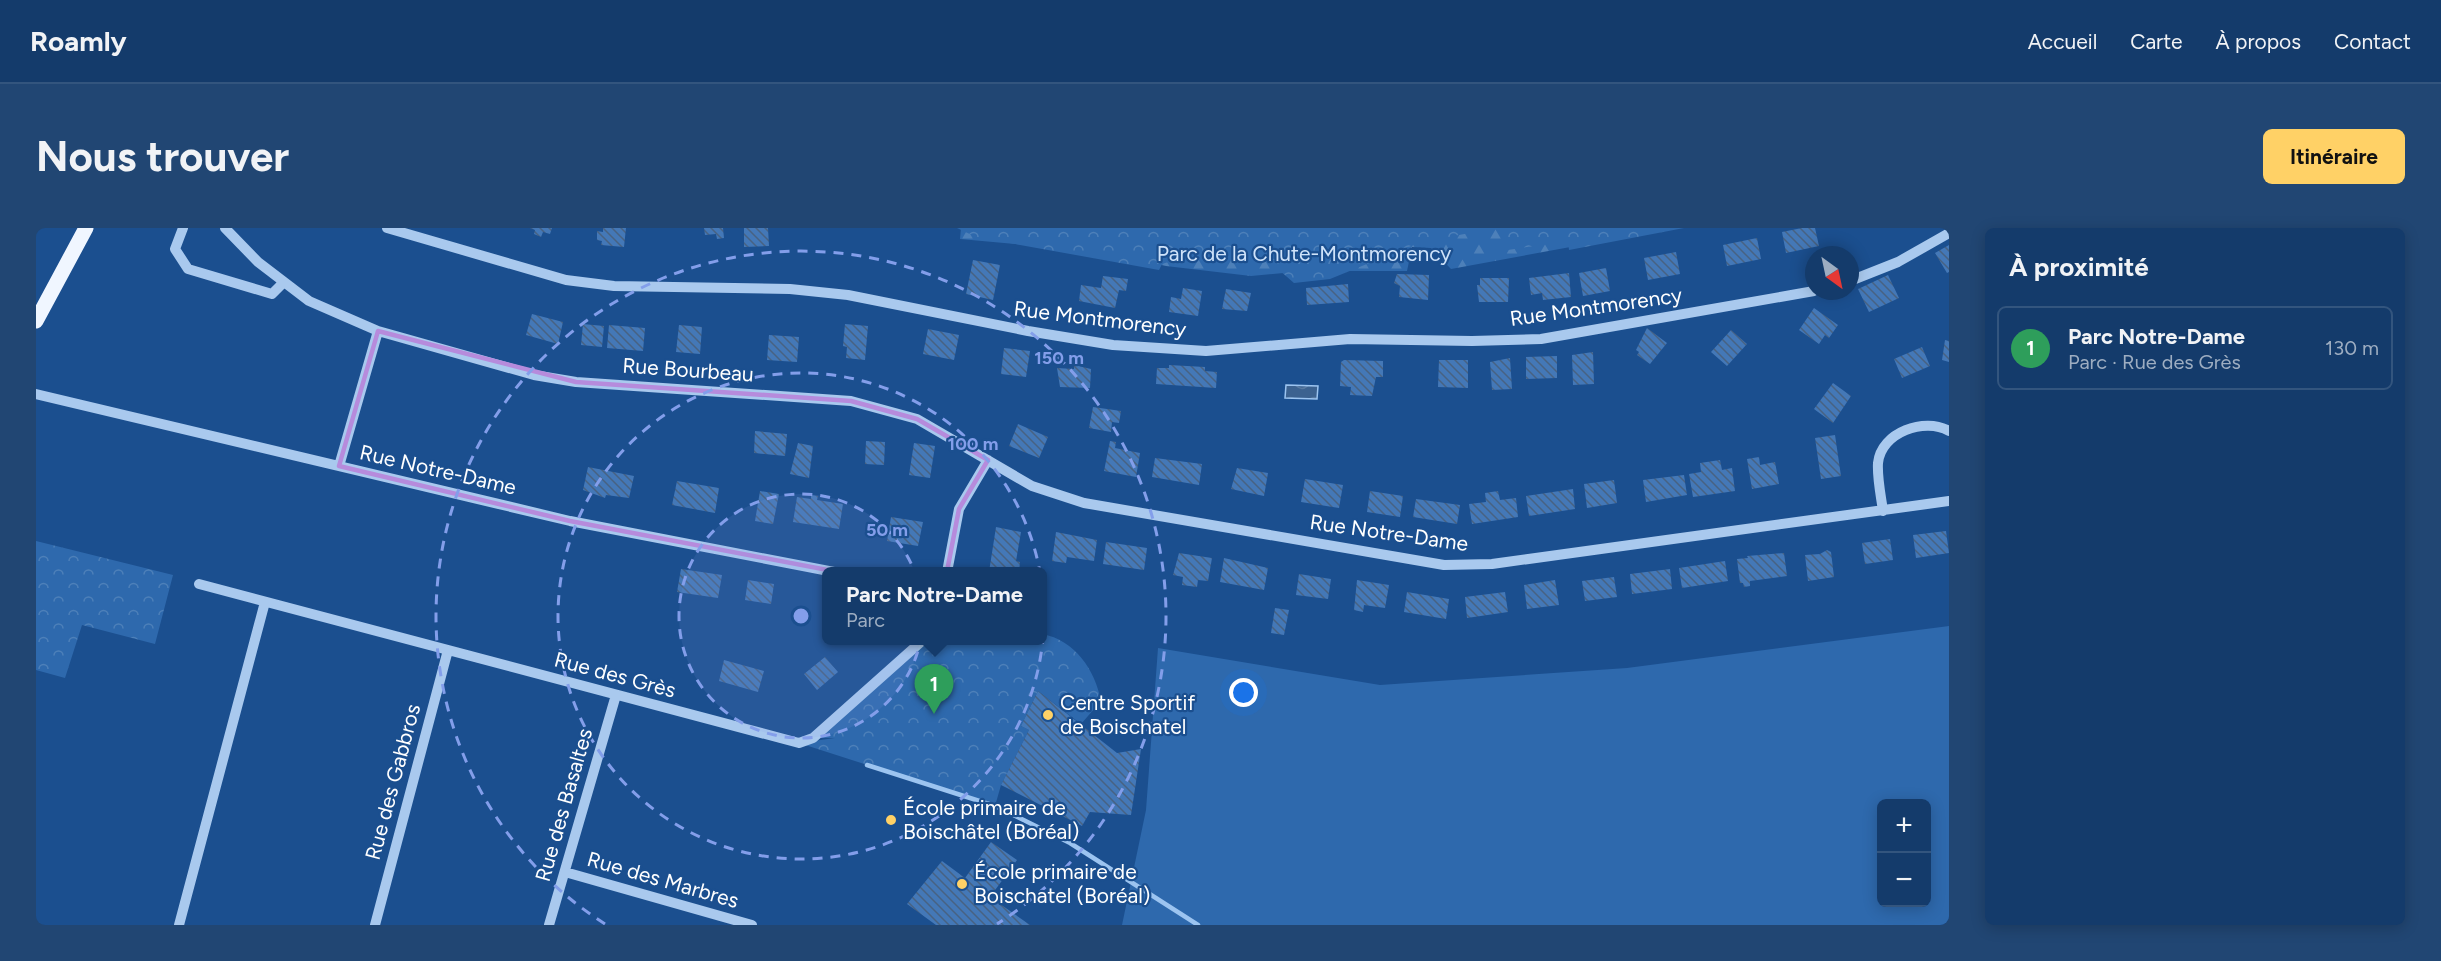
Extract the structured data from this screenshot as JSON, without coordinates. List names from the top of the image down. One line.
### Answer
{"streets":{"street":["Rue Montmorency","Rue Bourbeau","Rue Notre-Dame","Rue des Grès","Rue des Gabbros","Rue des Basaltes","Rue des Marbres"]},"crossings":[["Rue Bourbeau","Rue Notre-Dame"],["Rue des Grès","Rue des Gabbros"],["Rue des Grès","Rue des Basaltes"],["Rue des Basaltes","Rue des Marbres"]],"parks":["Parc de la Chute-Montmorency"],"places":["Centre Sportif de Boischatel","École primaire de Boischâtel (Boréal)","École primaire de Boischatel (Boréal)"],"north":"bottom right","page":{"header":"Roamly","nav":["Accueil","Carte","À propos","Contact"],"buttons":"Itinéraire","title":"Nous trouver","heading":"À proximité","list":[{"mark":"1","name":"Parc Notre-Dame","note":"Parc · Rue des Grès","value":"130 m"}],"popup":["Parc Notre-Dame","Parc"],"pins":"1","map_buttons":["+","−"]},"rings":["150 m","100 m","50 m"]}
